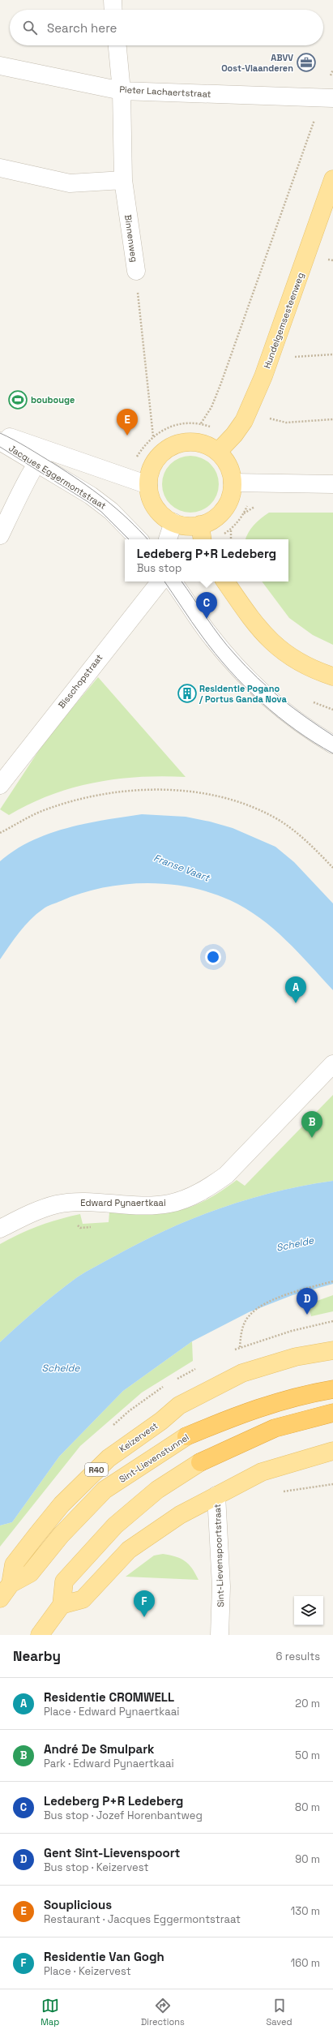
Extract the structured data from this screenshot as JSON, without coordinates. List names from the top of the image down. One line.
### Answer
{"streets":{"highway":["Sint-Lievenstunnel","R40"],"main road":["Hundelgemsesteenweg","Keizervest"],"street":["Pieter Lachaertstraat","Binnenweg","Jacques Eggermontstraat","Bisschopstraat","Edward Pynaertkaai","Sint-Lievenspoortstraat"]},"crossings":[["Pieter Lachaertstraat","Binnenweg"],["Hundelgemsesteenweg","Jacques Eggermontstraat"],["Keizervest","Sint-Lievenstunnel"]],"water":["Franse Vaart","Schelde"],"places":{"office":["ABVV Oost-Vlaanderen"],"sports":["boubouge"],"building":["Residentie Pogano / Portus Ganda Nova"]},"page":{"search":"Search here","pins":["E","C","A","B","D","F"],"popup":["Ledeberg P+R Ledeberg","Bus stop"],"heading":["Nearby","6 results"],"list":[{"mark":"A","name":"Residentie CROMWELL","note":"Place · Edward Pynaertkaai","value":"20 m"},{"mark":"B","name":"André De Smulpark","note":"Park · Edward Pynaertkaai","value":"50 m"},{"mark":"C","name":"Ledeberg P+R Ledeberg","note":"Bus stop · Jozef Horenbantweg","value":"80 m"},{"mark":"D","name":"Gent Sint-Lievenspoort","note":"Bus stop · Keizervest","value":"90 m"},{"mark":"E","name":"Souplicious","note":"Restaurant · Jacques Eggermontstraat","value":"130 m"},{"mark":"F","name":"Residentie Van Gogh","note":"Place · Keizervest","value":"160 m"}],"nav":["Map","Directions","Saved"]}}
